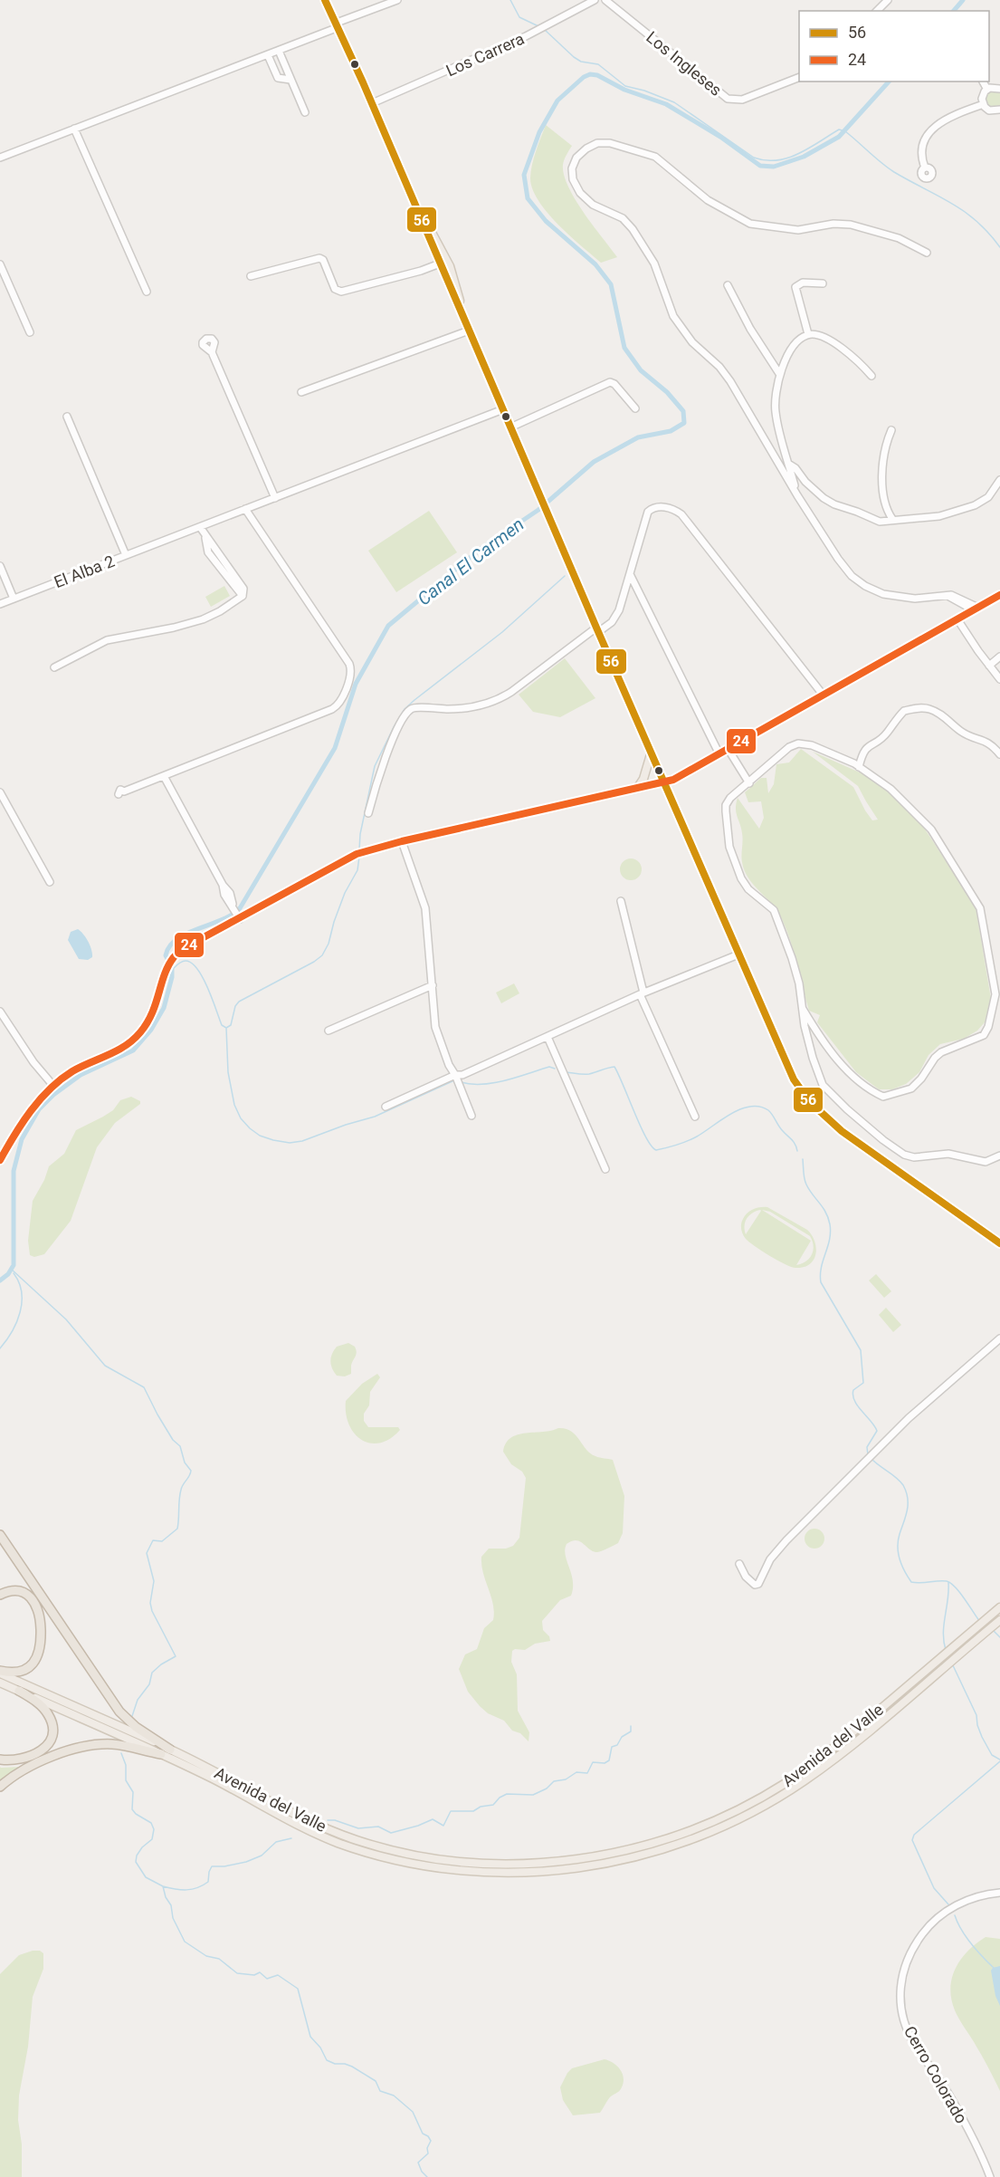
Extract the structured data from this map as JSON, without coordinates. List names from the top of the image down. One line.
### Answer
{"streets":{"main road":["Avenida del Valle"],"street":["Los Carrera","Los Ingleses","El Alba 2","Cerro Colorado"]},"water":["Canal El Carmen"],"lines":["transit line 56","transit line 24"],"legend":["56","24"]}
